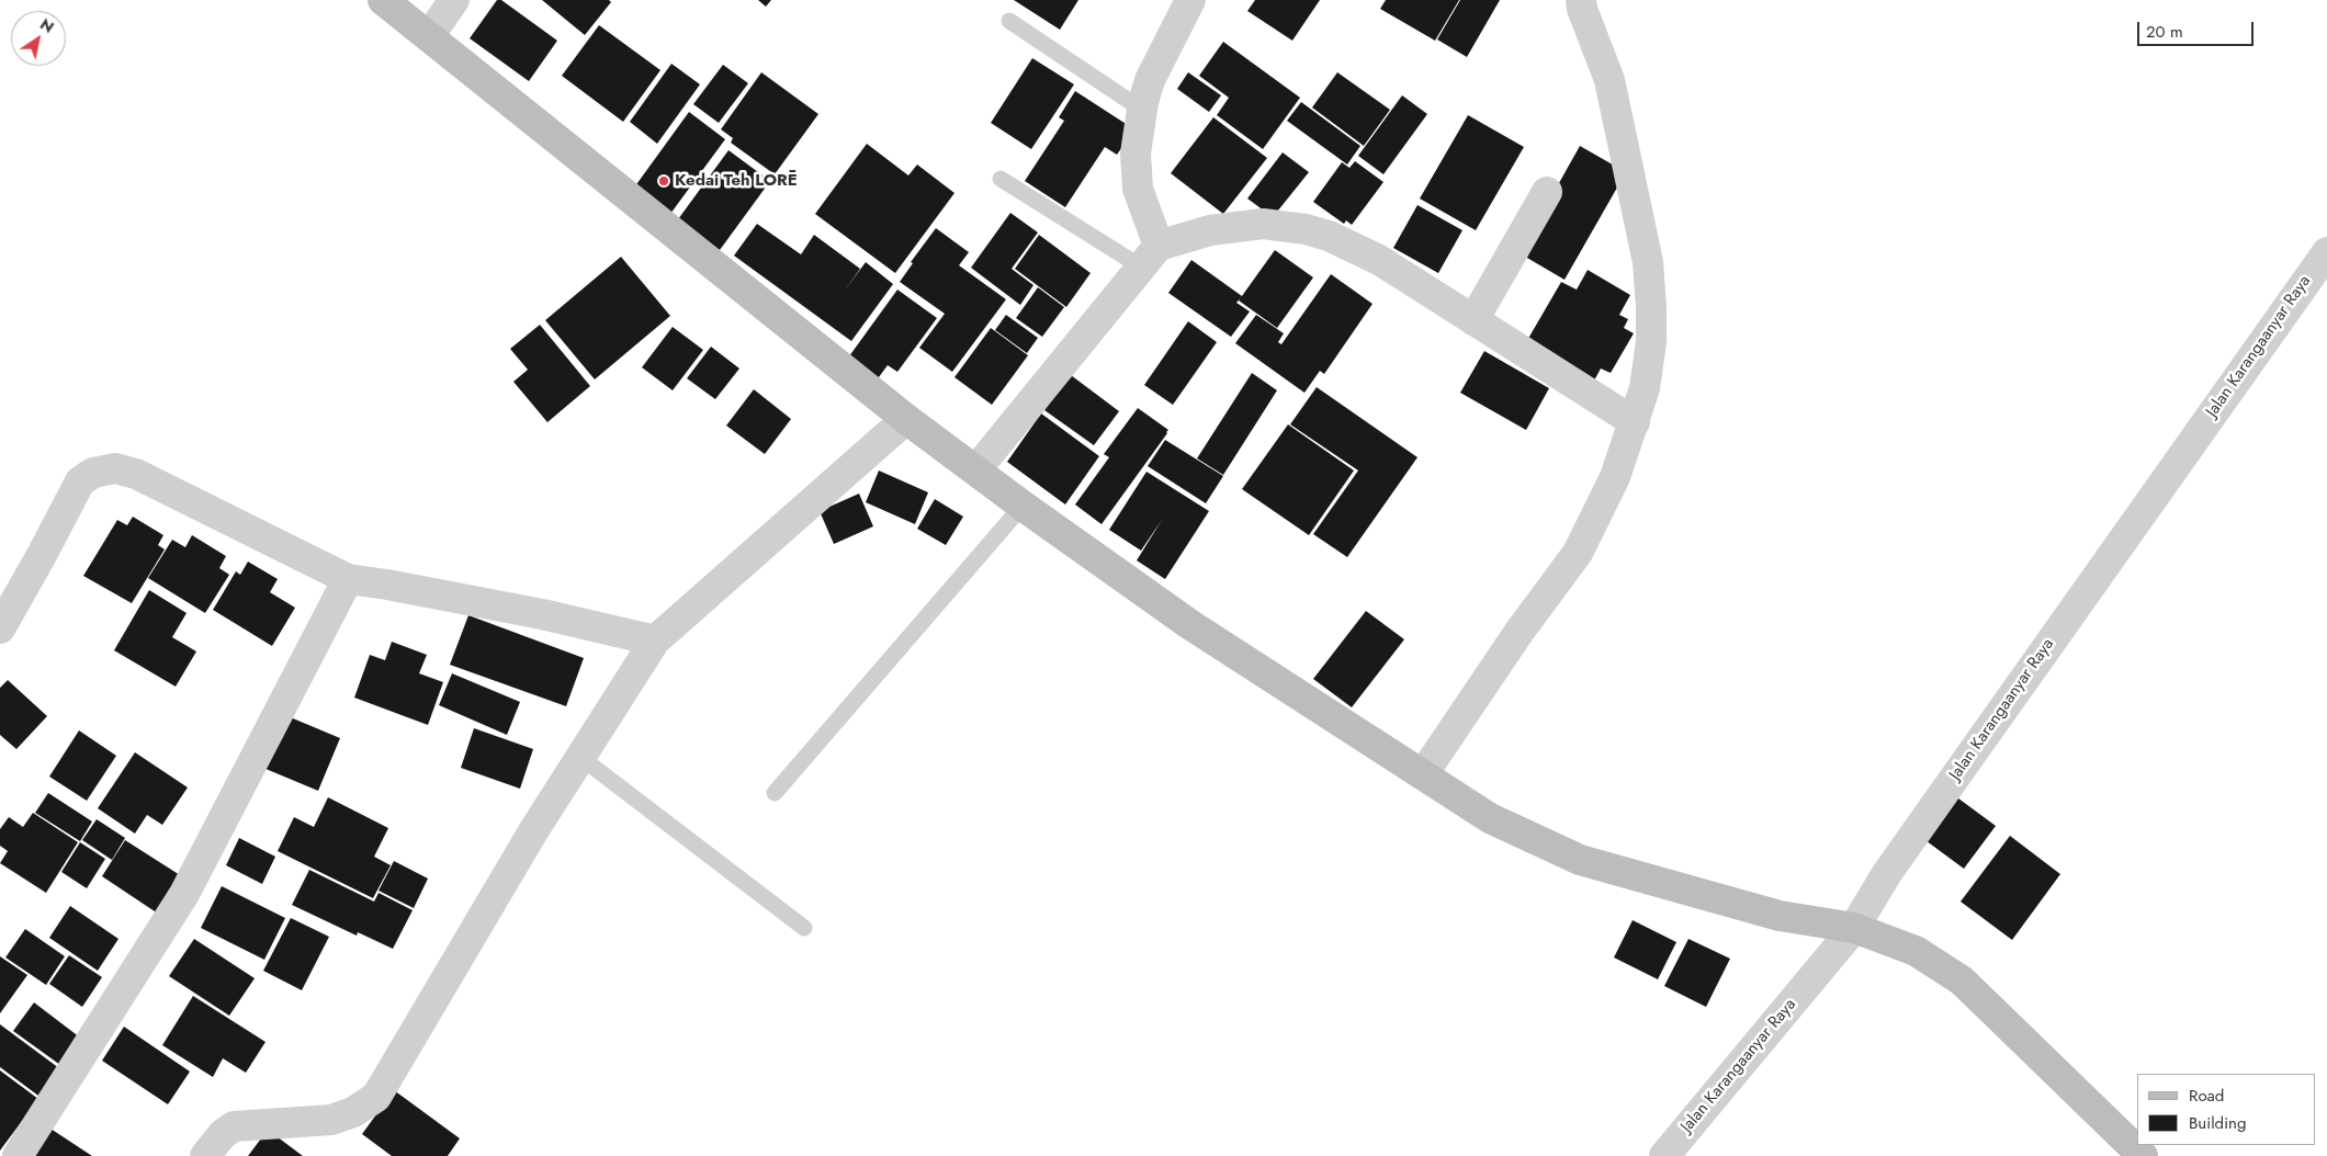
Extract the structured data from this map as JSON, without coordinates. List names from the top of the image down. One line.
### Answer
{"streets":{"street":["Jalan Karangaanyar Raya"]},"places":["Kedai Teh LORĒ"],"legend":["Road","Building"],"scale_bar":"20 m","north":"top right"}
